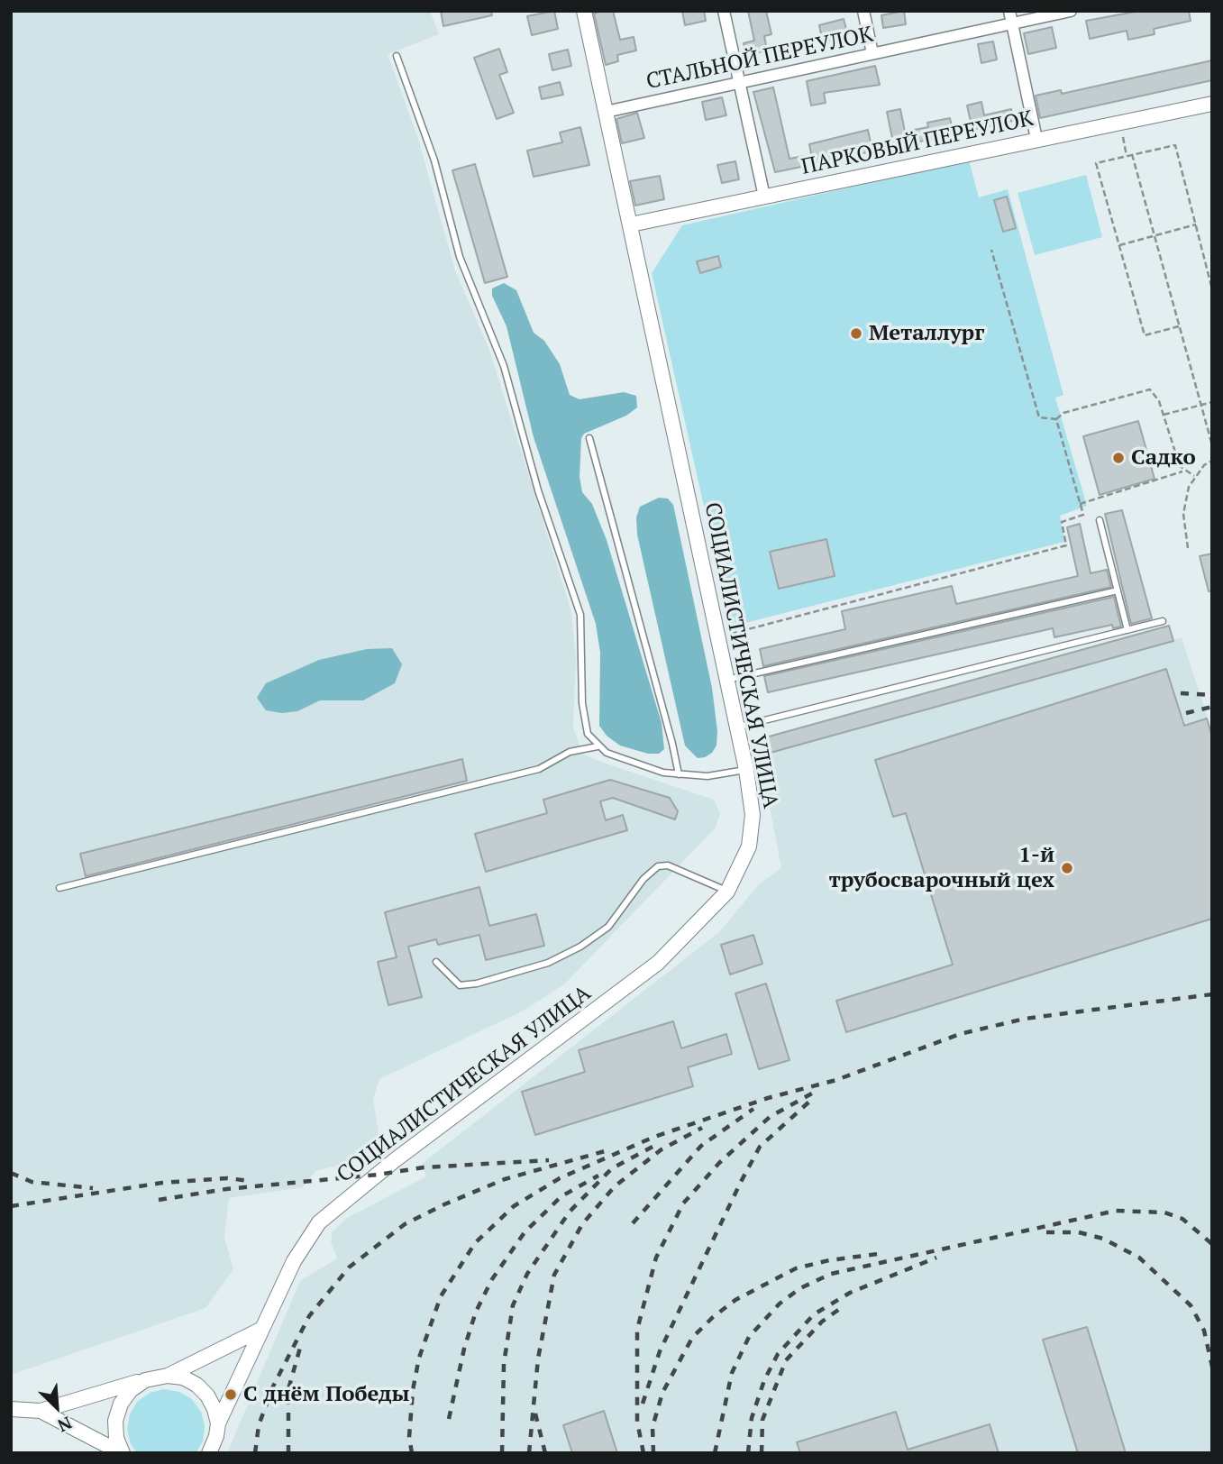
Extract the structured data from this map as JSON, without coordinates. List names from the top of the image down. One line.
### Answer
{"streets":{"street":["СТАЛЬНОЙ ПЕРЕУЛОК","ПАРКОВЫЙ ПЕРЕУЛОК","СОЦИАЛИСТИЧЕСКАЯ УЛИЦА"]},"crossings":[["СТАЛЬНОЙ ПЕРЕУЛОК","СОЦИАЛИСТИЧЕСКАЯ УЛИЦА"],["ПАРКОВЫЙ ПЕРЕУЛОК","СОЦИАЛИСТИЧЕСКАЯ УЛИЦА"]],"places":["Металлург","Садко","1-й трубосварочный цех","С днём Победы"],"north":"bottom right"}
